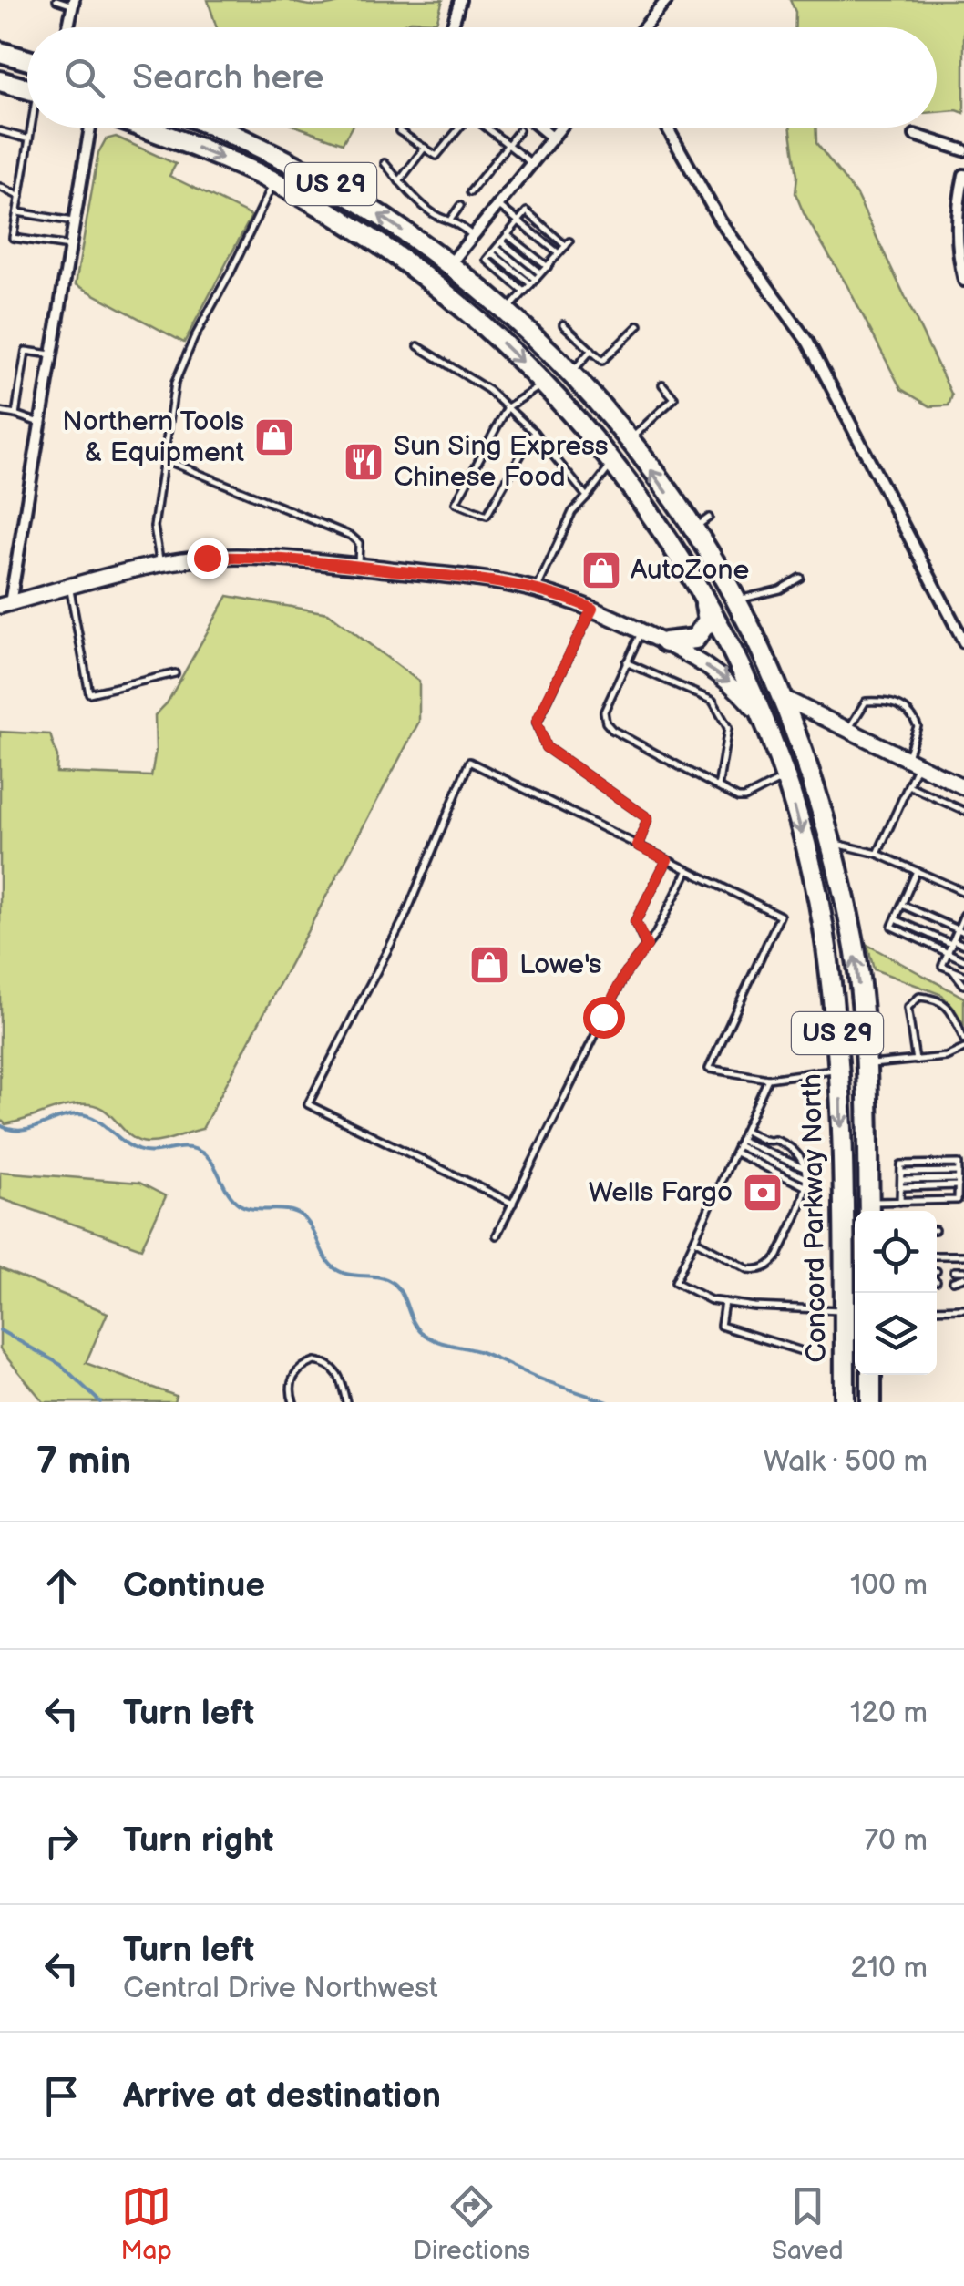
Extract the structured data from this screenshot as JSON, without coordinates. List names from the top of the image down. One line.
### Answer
{"streets":{"highway":["US 29","Concord Parkway North"]},"places":{"shop":["Northern Tools & Equipment","AutoZone","Lowe's"],"restaurant":["Sun Sing Express Chinese Food"],"bank":["Wells Fargo"]},"page":{"search":"Search here","heading":["7 min","Walk · 500 m"],"list":[["Continue","100 m"],["Turn left","120 m"],["Turn right","70 m"],["Turn left","Central Drive Northwest","210 m"],"Arrive at destination"],"nav":["Map","Directions","Saved"]}}
